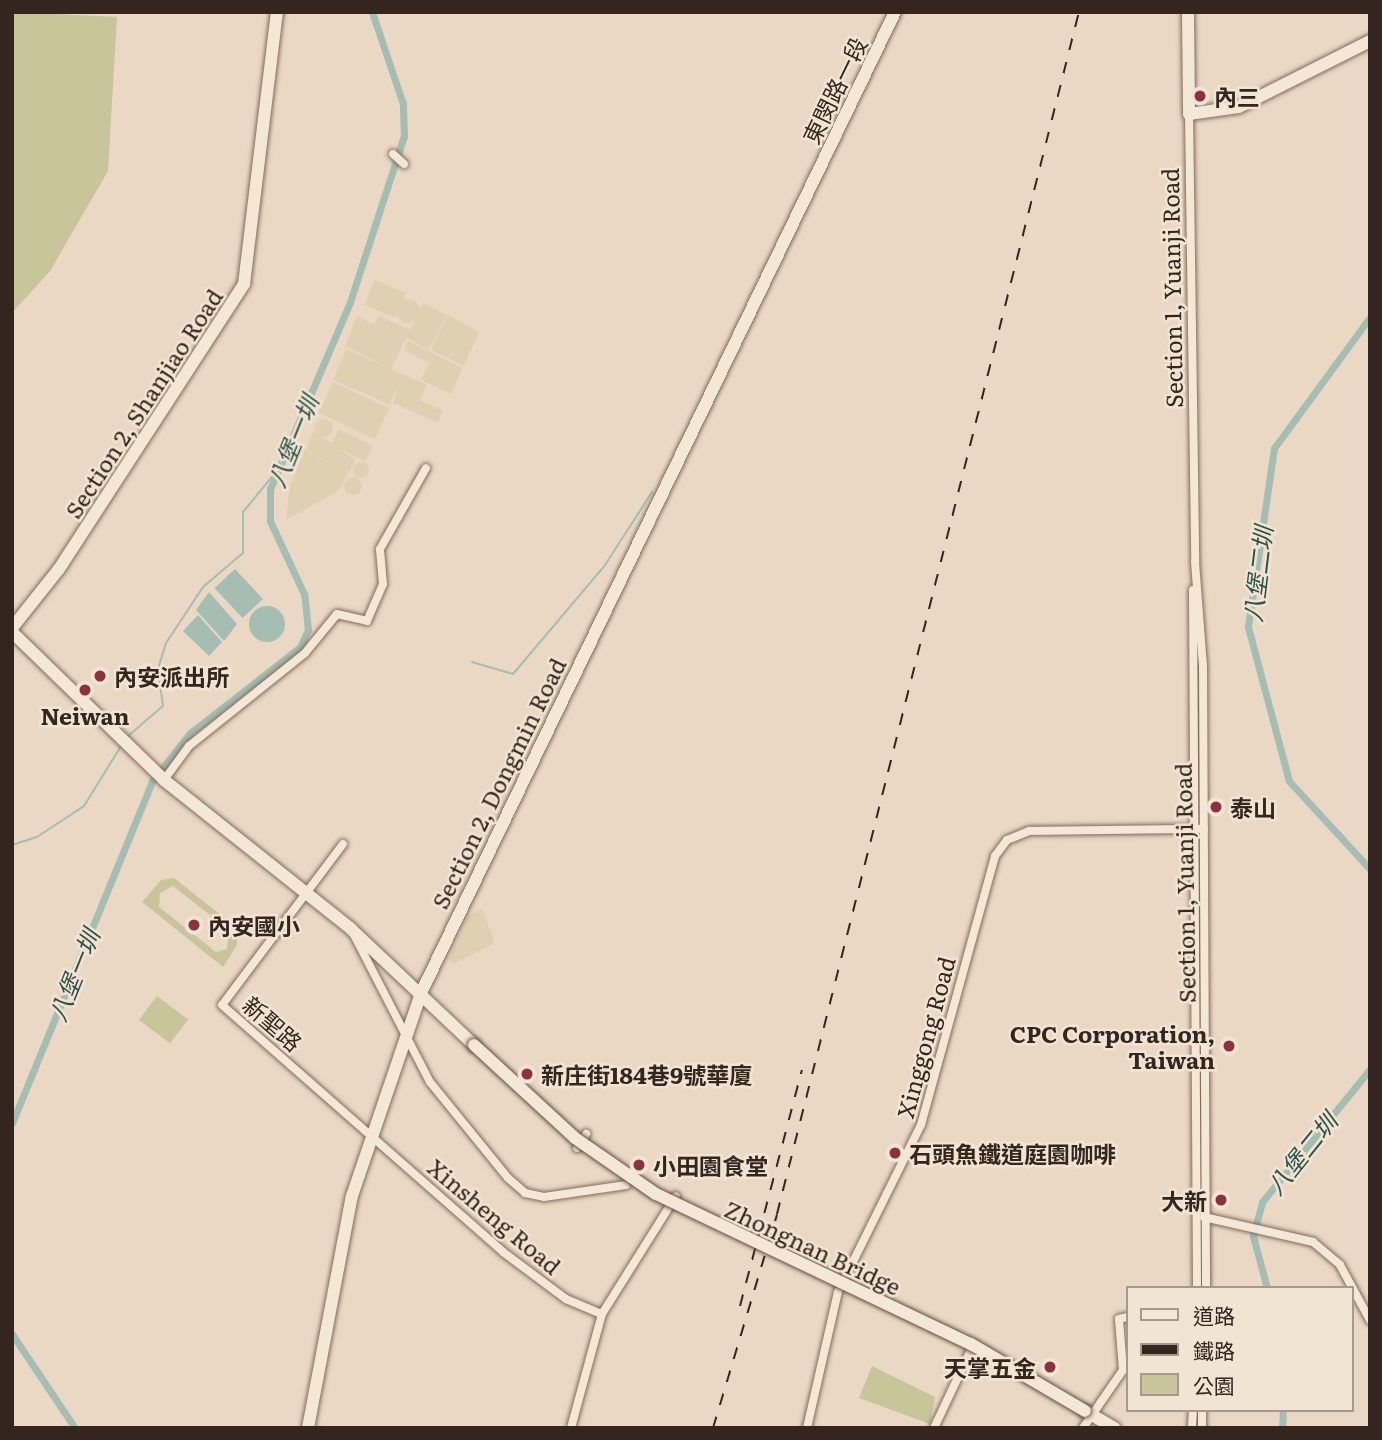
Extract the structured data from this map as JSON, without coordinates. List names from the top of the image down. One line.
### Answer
{"streets":{"main road":["東閔路一段","Section 1, Yuanji Road","Section 2, Shanjiao Road","Section 2, Dongmin Road","Zhongnan Bridge"],"street":["新聖路","Xinggong Road","Xinsheng Road"]},"crossings":[["東閔路一段","Section 2, Dongmin Road"],["Section 1, Yuanji Road","Xinggong Road"],["Section 2, Shanjiao Road","Zhongnan Bridge"],["Section 2, Dongmin Road","新聖路"],["Section 2, Dongmin Road","Xinsheng Road"],["Section 2, Dongmin Road","Zhongnan Bridge"],["新聖路","Xinsheng Road"],["新聖路","Zhongnan Bridge"]],"water":["八堡一圳","八堡二圳"],"places":["內三","內安派出所","Neiwan","泰山","內安國小","CPC Corporation, Taiwan","新庄街184巷9號華廈","石頭魚鐵道庭園咖啡","小田園食堂","大新","天掌五金"],"legend":["道路","鐵路","公園"]}
